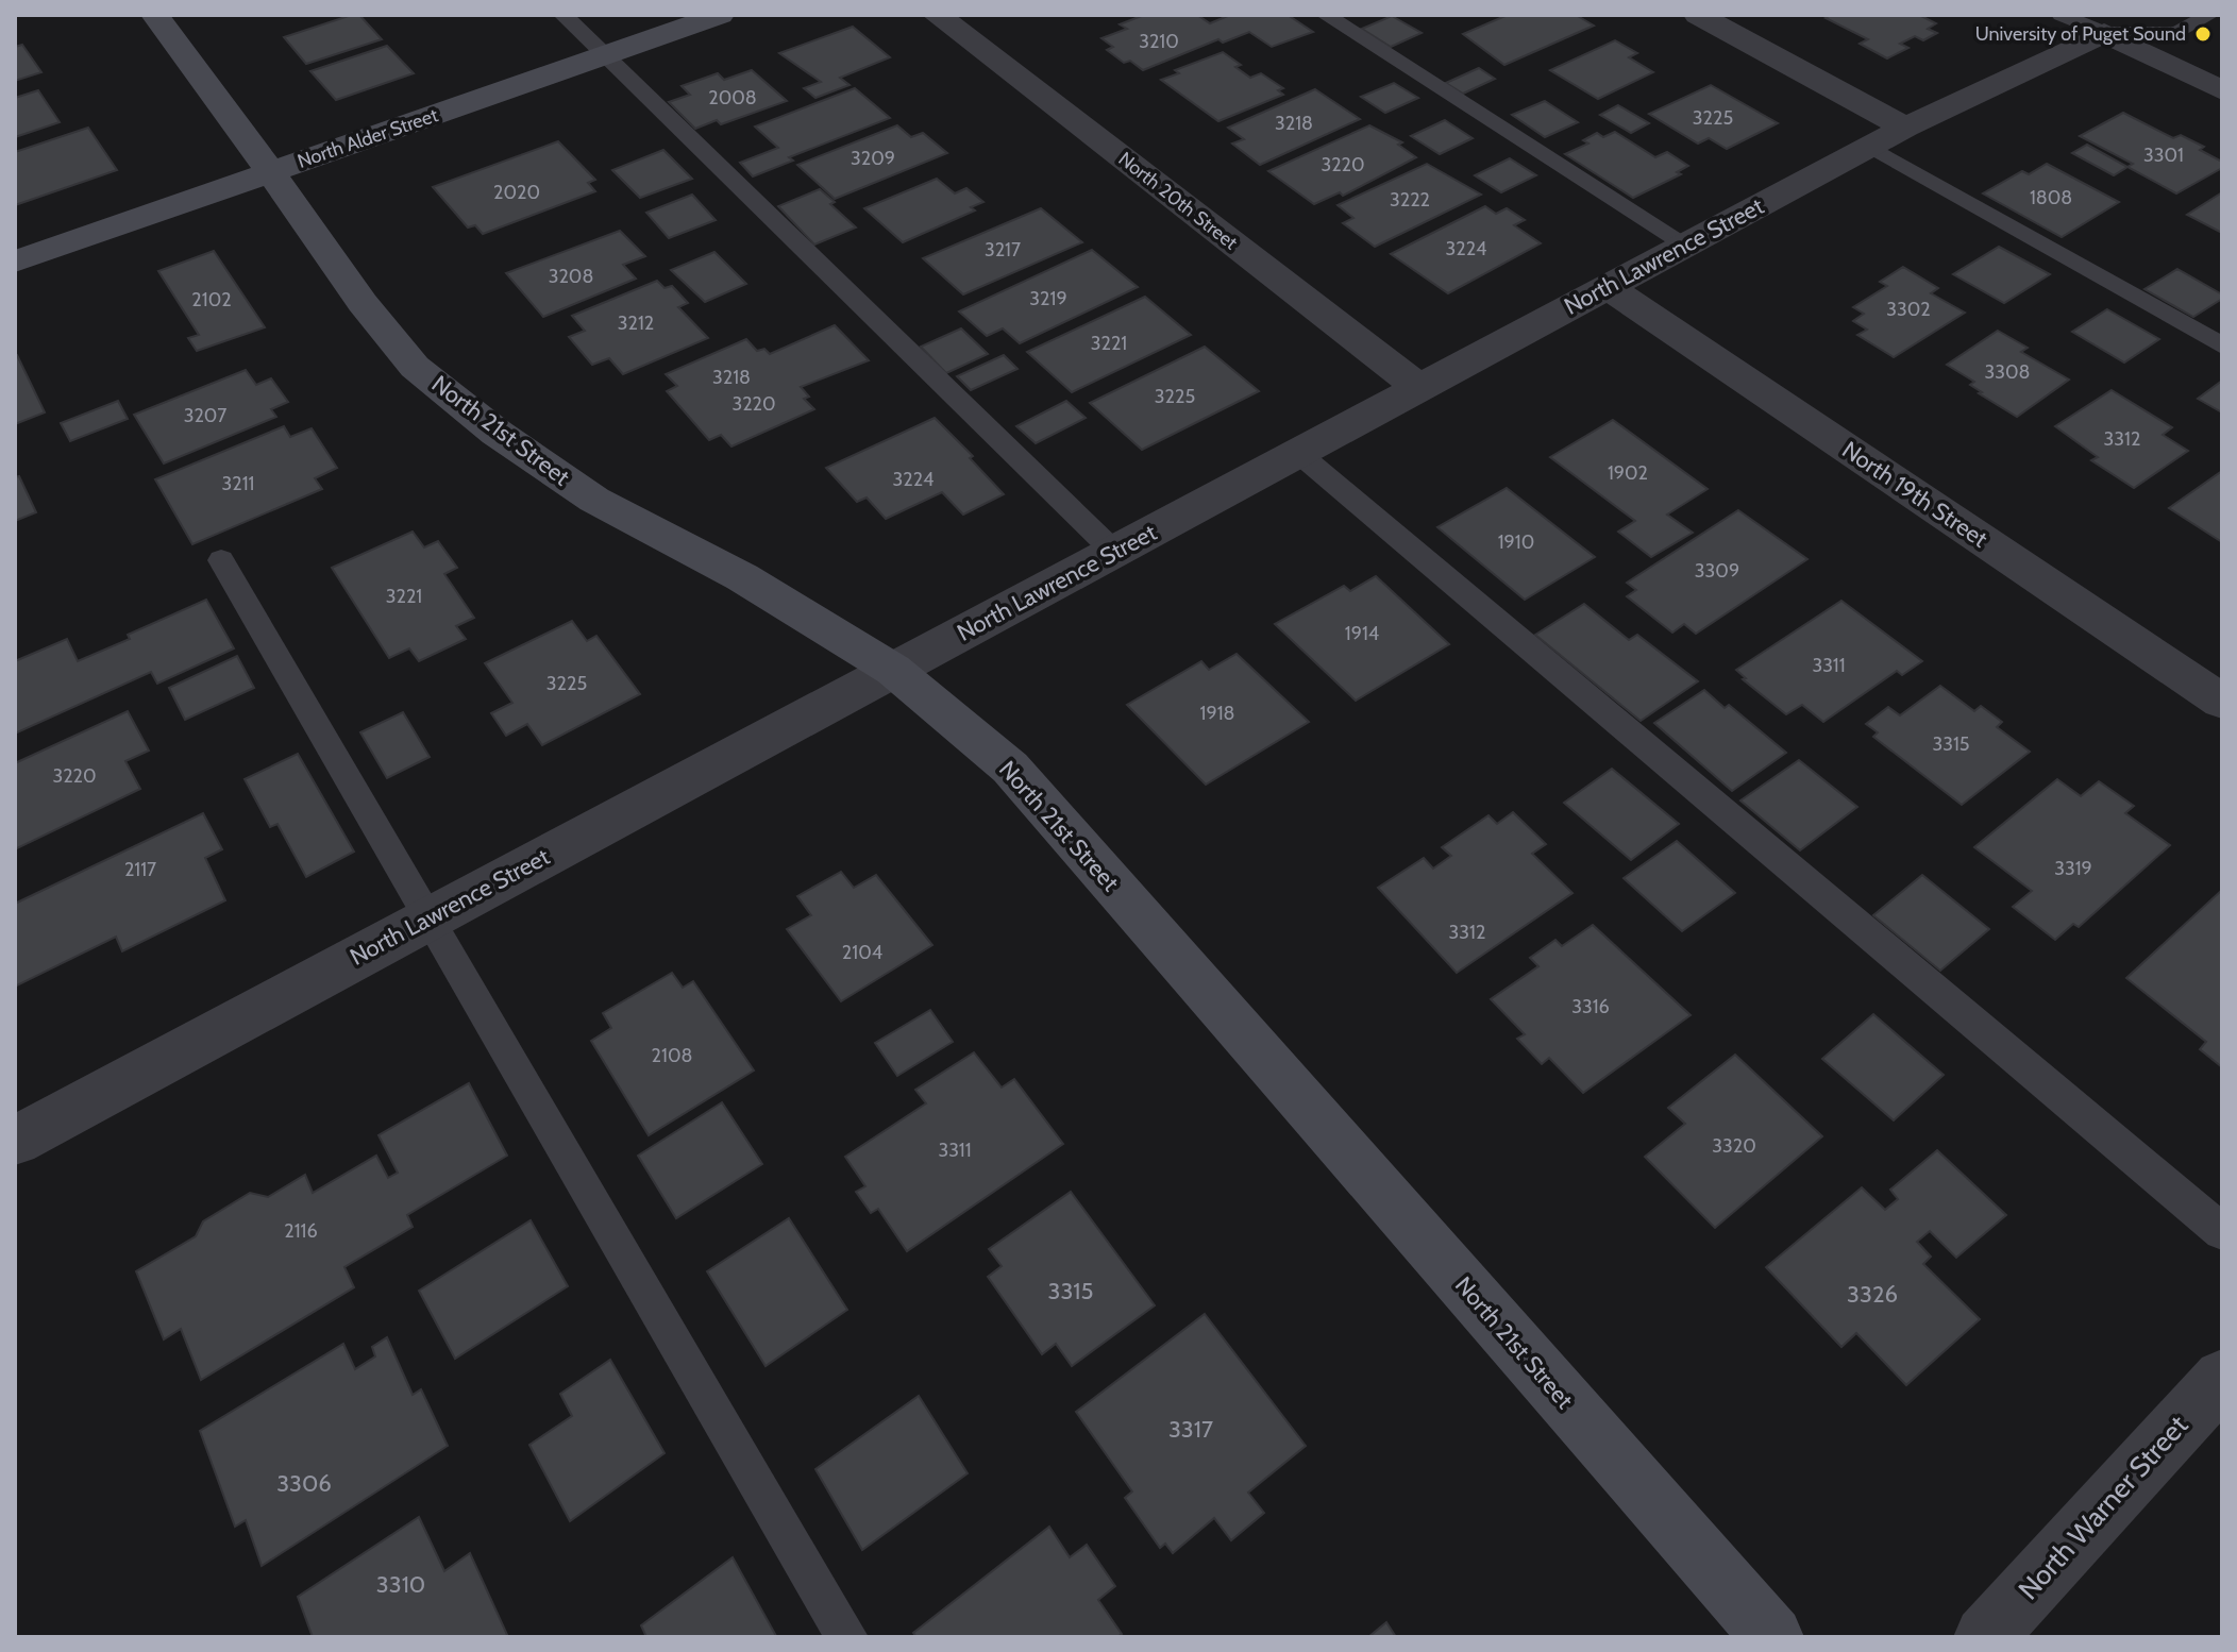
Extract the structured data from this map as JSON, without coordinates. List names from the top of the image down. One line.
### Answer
{"streets":{"main road":["North Alder Street","North 21st Street"],"street":["North 20th Street","North Lawrence Street","North 19th Street","North Warner Street"]},"crossings":[["North Alder Street","North 21st Street"],["North 20th Street","North Lawrence Street"],["North Lawrence Street","North 21st Street"],["North Lawrence Street","North 19th Street"]],"places":["University of Puget Sound"],"house_numbers":["3210","2008","3225","3218","3301","3209","3220","2020","1808","3222","3224","3217","3208","3219","2102","3302","3212","3221","3308","3218","3225","3220","3207","3312","1902","3224","3211","1910","3309","3221","1914","3311","3225","1918","3315","3220","3319","2117","3312","2104","3316","2108","3320","3311","2116","3315","3326","3317","3306","3310"]}
